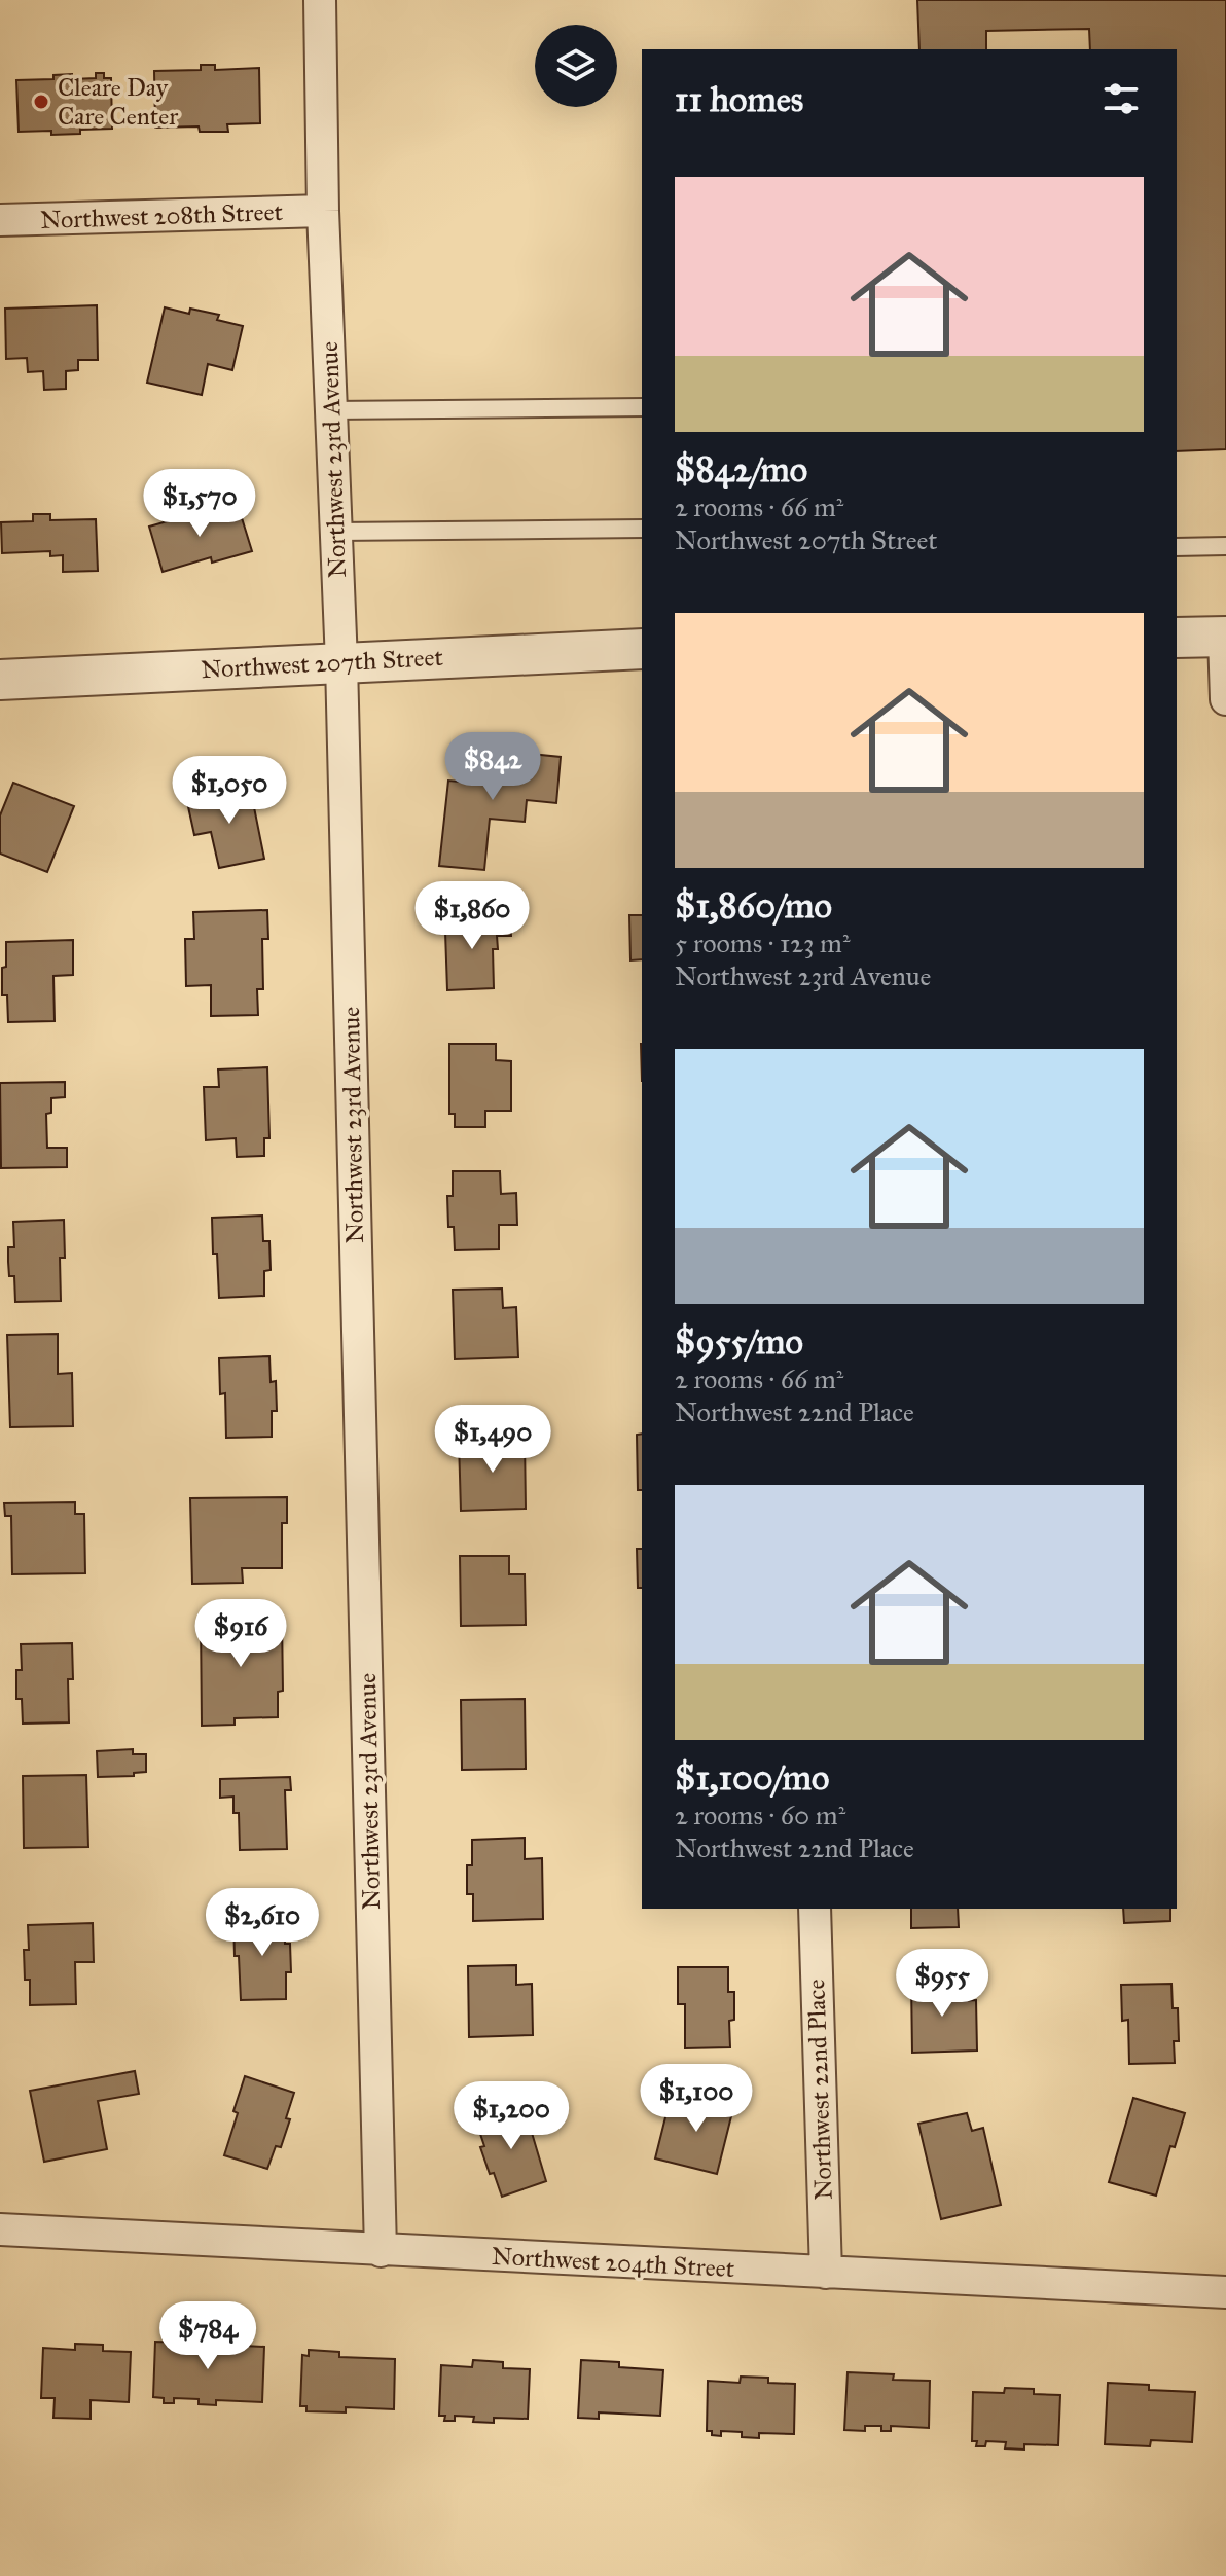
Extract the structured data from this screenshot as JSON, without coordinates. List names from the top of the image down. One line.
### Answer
{"streets":{"street":["Northwest 208th Street","Northwest 23rd Avenue","Northwest 207th Street","Northwest 22nd Place","Northwest 204th Street"]},"crossings":[["Northwest 208th Street","Northwest 23rd Avenue"],["Northwest 23rd Avenue","Northwest 207th Street"],["Northwest 23rd Avenue","Northwest 204th Street"],["Northwest 22nd Place","Northwest 204th Street"]],"places":["Cleare Day Care Center"],"page":{"heading":"11 homes","list":[{"name":"$842/mo","note":"2 rooms · 66 m² · Northwest 207th Street"},{"name":"$1,860/mo","note":"5 rooms · 123 m² · Northwest 23rd Avenue"},{"name":"$955/mo","note":"2 rooms · 66 m² · Northwest 22nd Place"},{"name":"$1,100/mo","note":"2 rooms · 60 m² · Northwest 22nd Place"}],"price":["$1,570","$842","$1,050","$1,860","$1,490","$916","$2,610","$955","$1,100","$1,200","$784"]}}
